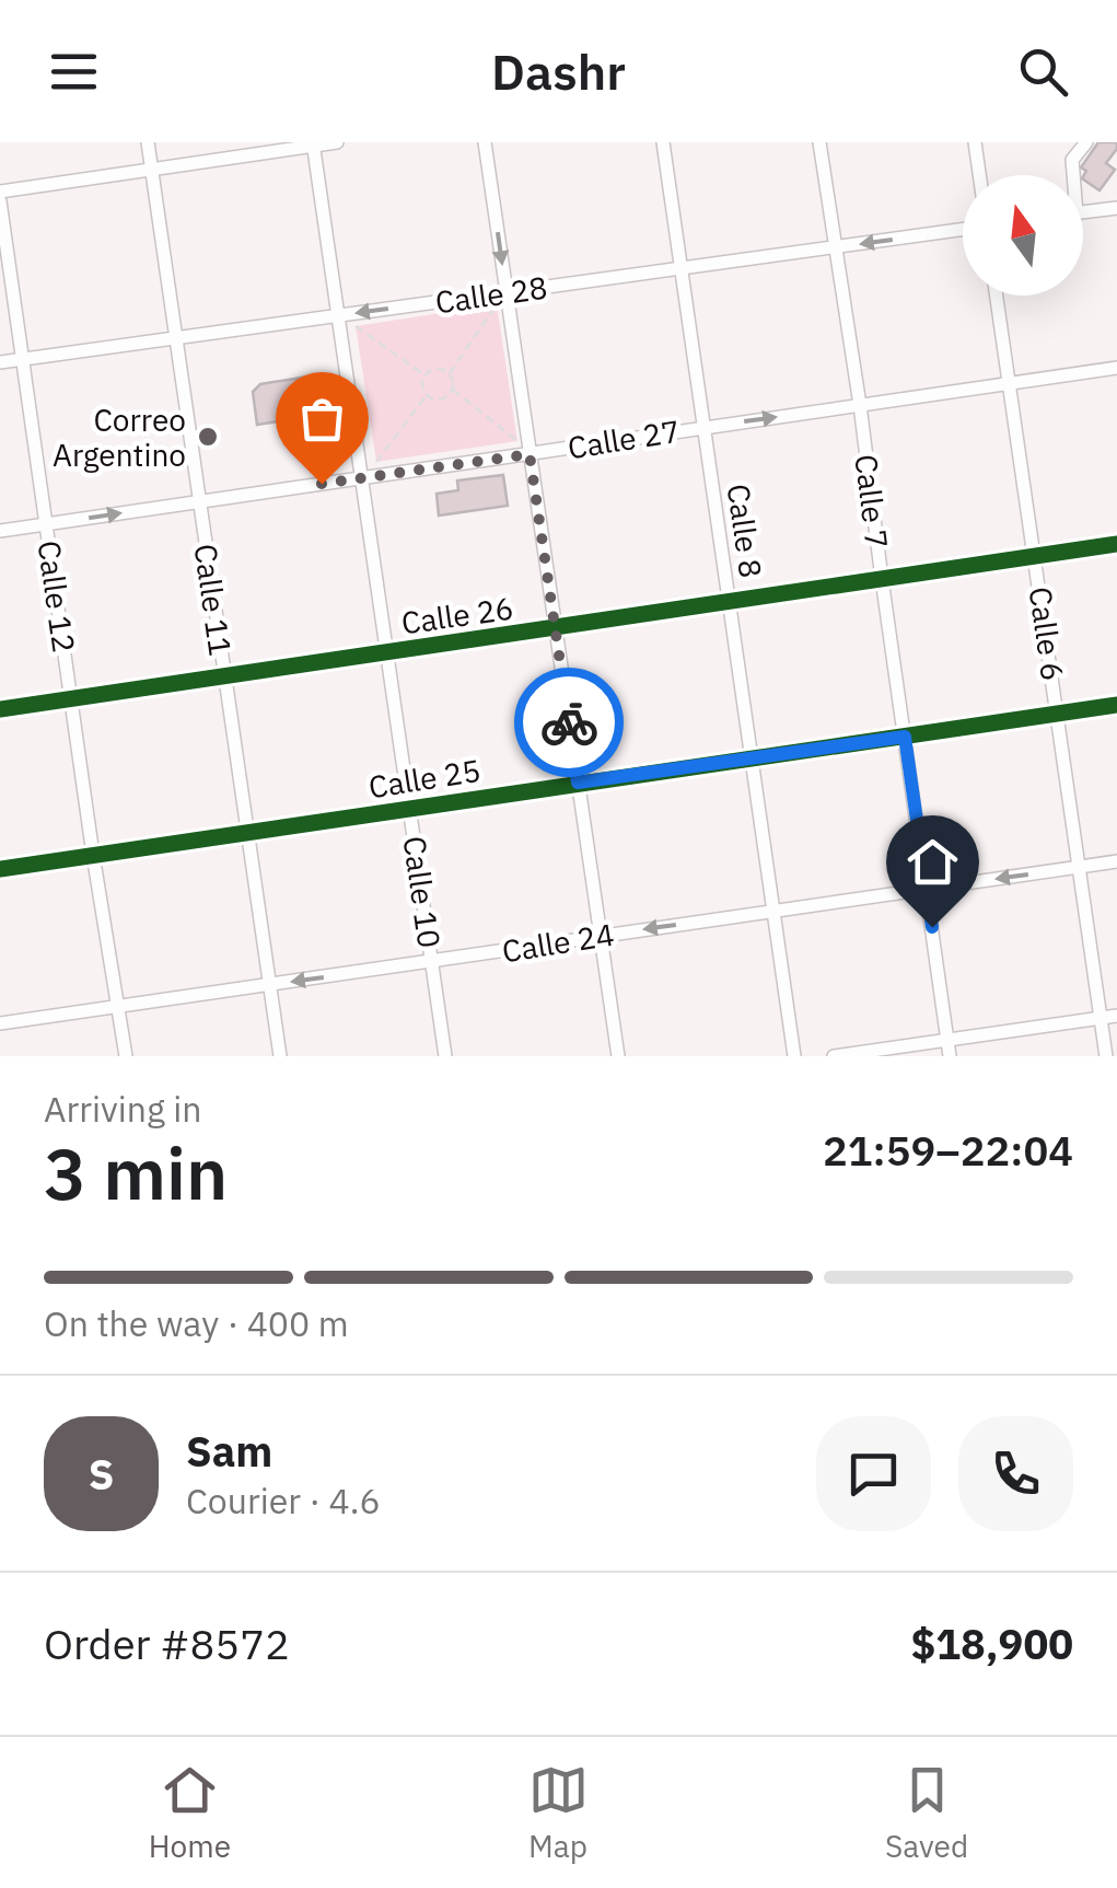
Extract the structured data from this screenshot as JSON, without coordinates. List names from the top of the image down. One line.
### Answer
{"streets":{"street":["Calle 28","Calle 27","Calle 7","Calle 8","Calle 12","Calle 11","Calle 26","Calle 6","Calle 25","Calle 10","Calle 24"]},"crossings":[["Calle 28","Calle 7"],["Calle 28","Calle 8"],["Calle 28","Calle 12"],["Calle 28","Calle 11"],["Calle 28","Calle 10"],["Calle 27","Calle 7"],["Calle 27","Calle 8"],["Calle 27","Calle 12"],["Calle 27","Calle 11"],["Calle 27","Calle 6"],["Calle 27","Calle 10"],["Calle 7","Calle 26"],["Calle 7","Calle 25"],["Calle 7","Calle 24"],["Calle 8","Calle 26"],["Calle 8","Calle 25"],["Calle 8","Calle 24"],["Calle 12","Calle 26"],["Calle 12","Calle 25"],["Calle 12","Calle 24"],["Calle 11","Calle 26"],["Calle 11","Calle 25"],["Calle 11","Calle 24"],["Calle 26","Calle 6"],["Calle 26","Calle 10"],["Calle 6","Calle 25"],["Calle 6","Calle 24"],["Calle 25","Calle 10"],["Calle 10","Calle 24"]],"one_way":["Calle 24"],"places":["Correo Argentino"],"north":"top","page":{"header":"Dashr","heading":["3 min","Arriving in","21:59–22:04"],"panel":["Sam","Courier · 4.6","Order #8572","$18,900"],"bar":"On the way · 400 m","round":"S","tabs":["Home","Map","Saved"]}}
